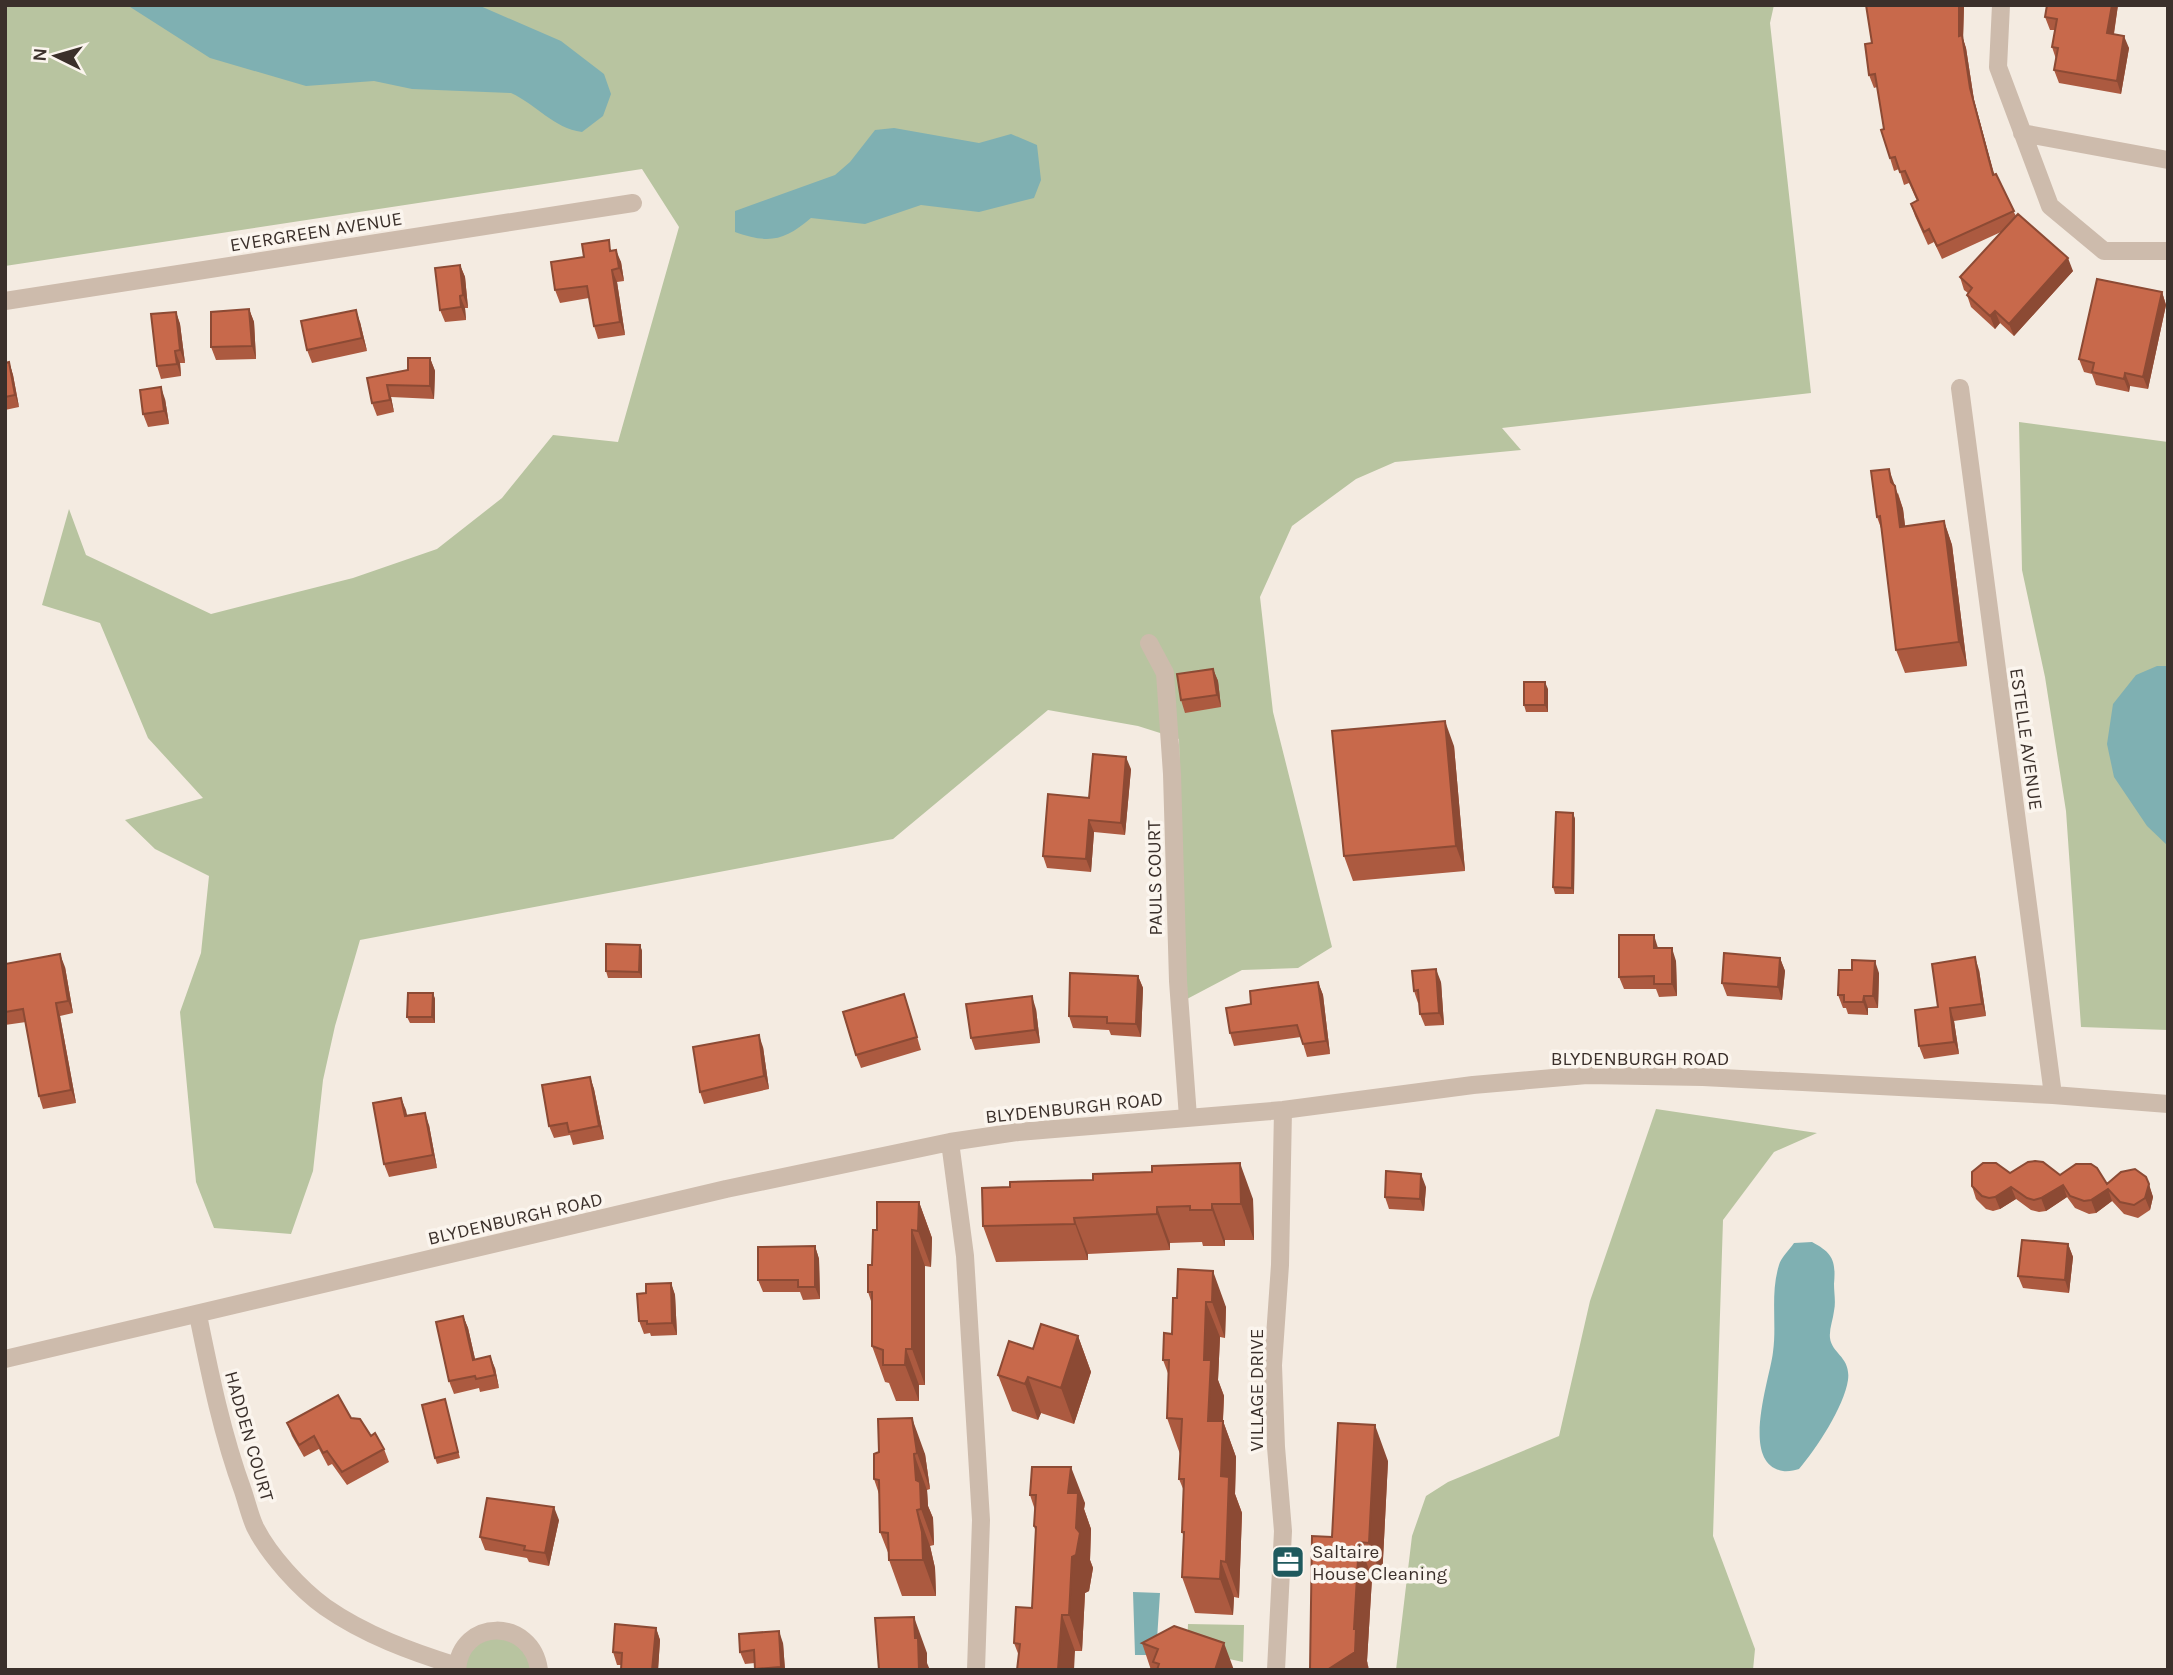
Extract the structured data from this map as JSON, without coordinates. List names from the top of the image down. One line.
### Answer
{"streets":{"street":["EVERGREEN AVENUE","ESTELLE AVENUE","PAULS COURT","BLYDENBURGH ROAD","VILLAGE DRIVE","HADDEN COURT"]},"crossings":[["ESTELLE AVENUE","BLYDENBURGH ROAD"],["PAULS COURT","BLYDENBURGH ROAD"],["BLYDENBURGH ROAD","VILLAGE DRIVE"],["BLYDENBURGH ROAD","HADDEN COURT"]],"places":{"office":["Saltaire House Cleaning"]},"north":"left"}
